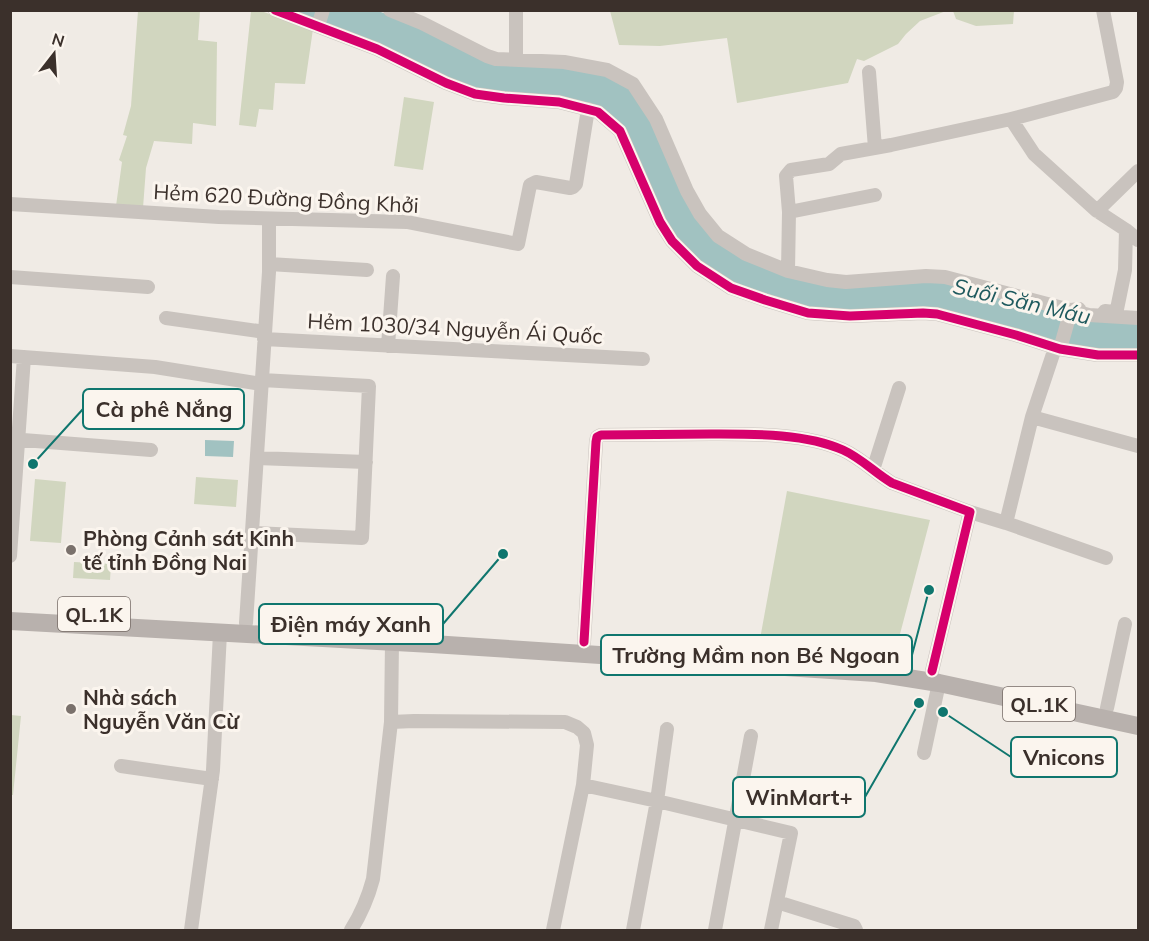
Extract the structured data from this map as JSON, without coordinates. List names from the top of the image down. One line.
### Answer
{"streets":{"main road":["QL.1K"],"street":["Hẻm 620 Đường Đồng Khởi","Hẻm 1030/34 Nguyễn Ái Quốc"]},"water":["Suối Săn Máu"],"places":["Cà phê Nắng","Phòng Cảnh sát Kinh tế tỉnh Đồng Nai","Điện máy Xanh","Trường Mầm non Bé Ngoan","WinMart+","Nhà sách Nguyễn Văn Cừ","Vnicons"],"north":"top"}
